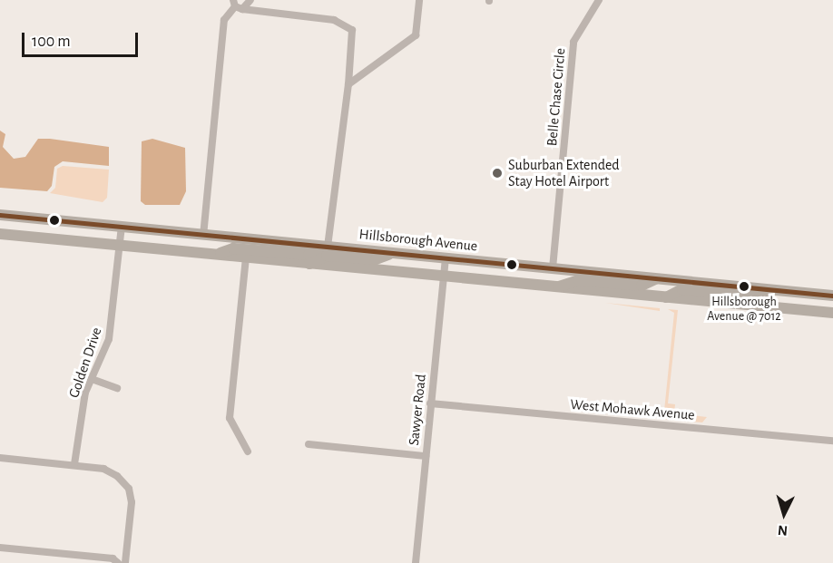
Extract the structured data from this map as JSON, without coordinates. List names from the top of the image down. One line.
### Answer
{"streets":{"main road":["Hillsborough Avenue"],"street":["Belle Chase Circle","Golden Drive","Sawyer Road","West Mohawk Avenue"]},"crossings":[["Belle Chase Circle","Hillsborough Avenue"],["Hillsborough Avenue","Golden Drive"],["Hillsborough Avenue","Sawyer Road"],["Sawyer Road","West Mohawk Avenue"]],"places":["Suburban Extended Stay Hotel Airport","Hillsborough Avenue @ 7012"],"scale_bar":"100 m","north":"bottom"}
